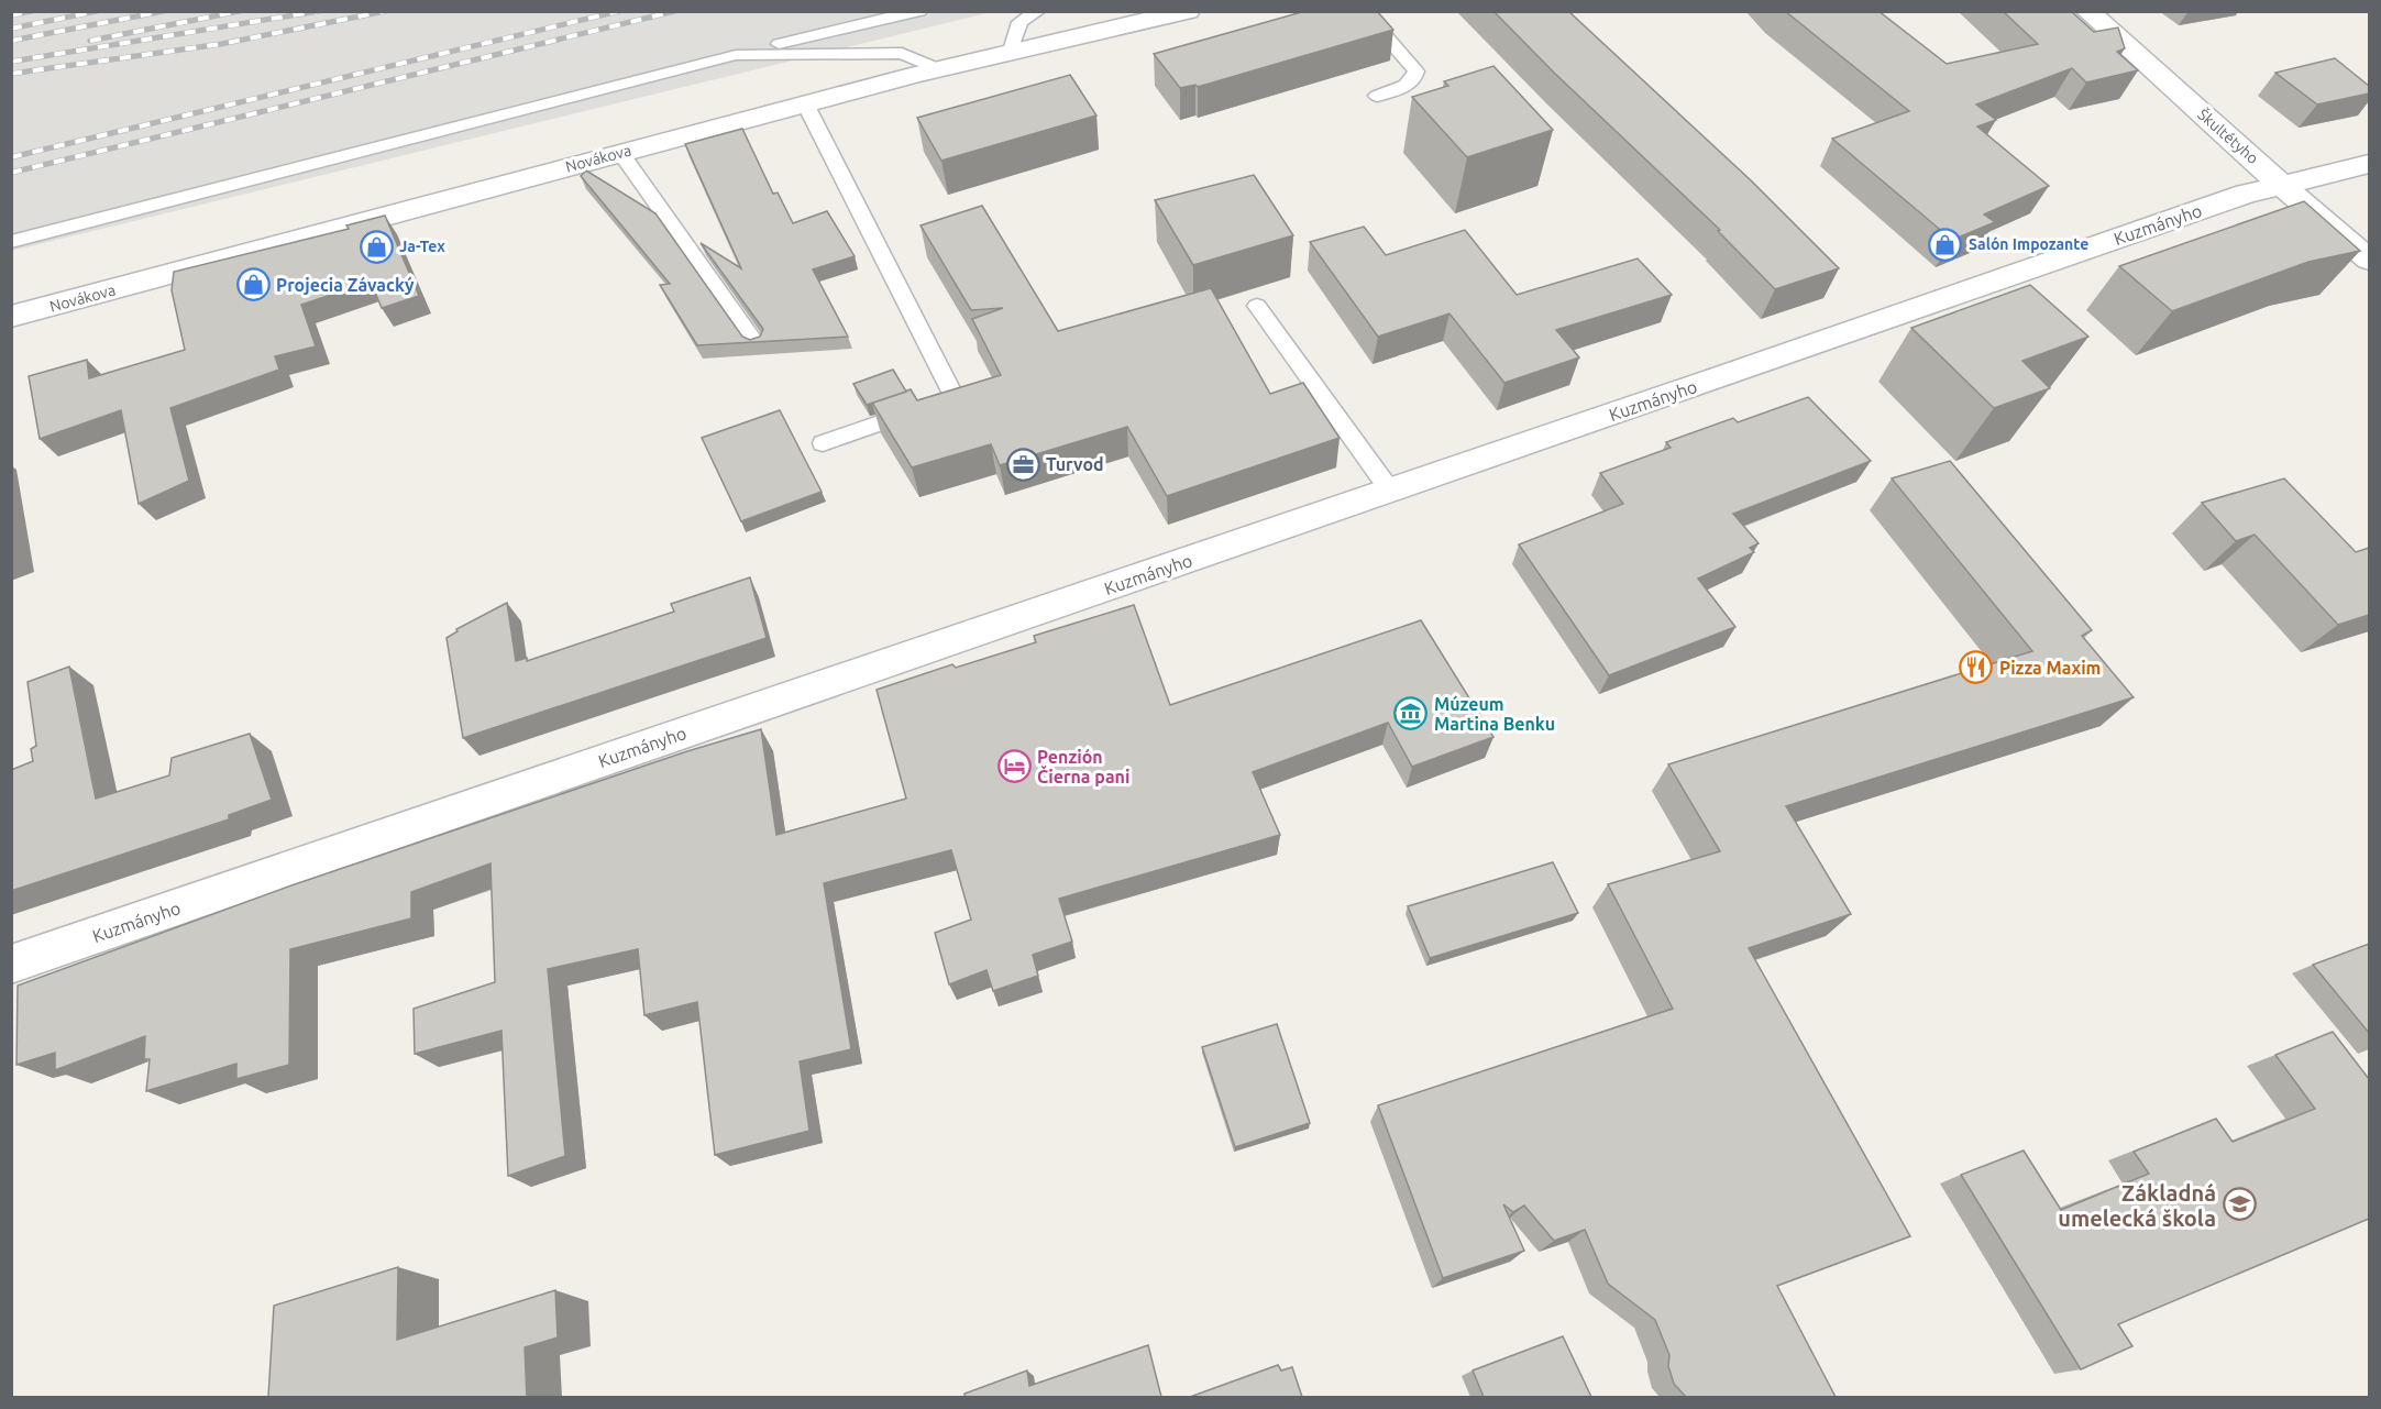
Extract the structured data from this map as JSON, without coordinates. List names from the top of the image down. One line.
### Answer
{"streets":{"street":["Škultétyho","Novákova","Kuzmányho"]},"crossings":[["Škultétyho","Kuzmányho"]],"places":{"shop":["Salón Impozante","Ja-Tex","Projecia Závacký"],"office":["Turvod"],"restaurant":["Pizza Maxim"],"museum":["Múzeum Martina Benku"],"hotel":["Penzión Čierna pani"],"school or university":["Základná umelecká škola"]}}
